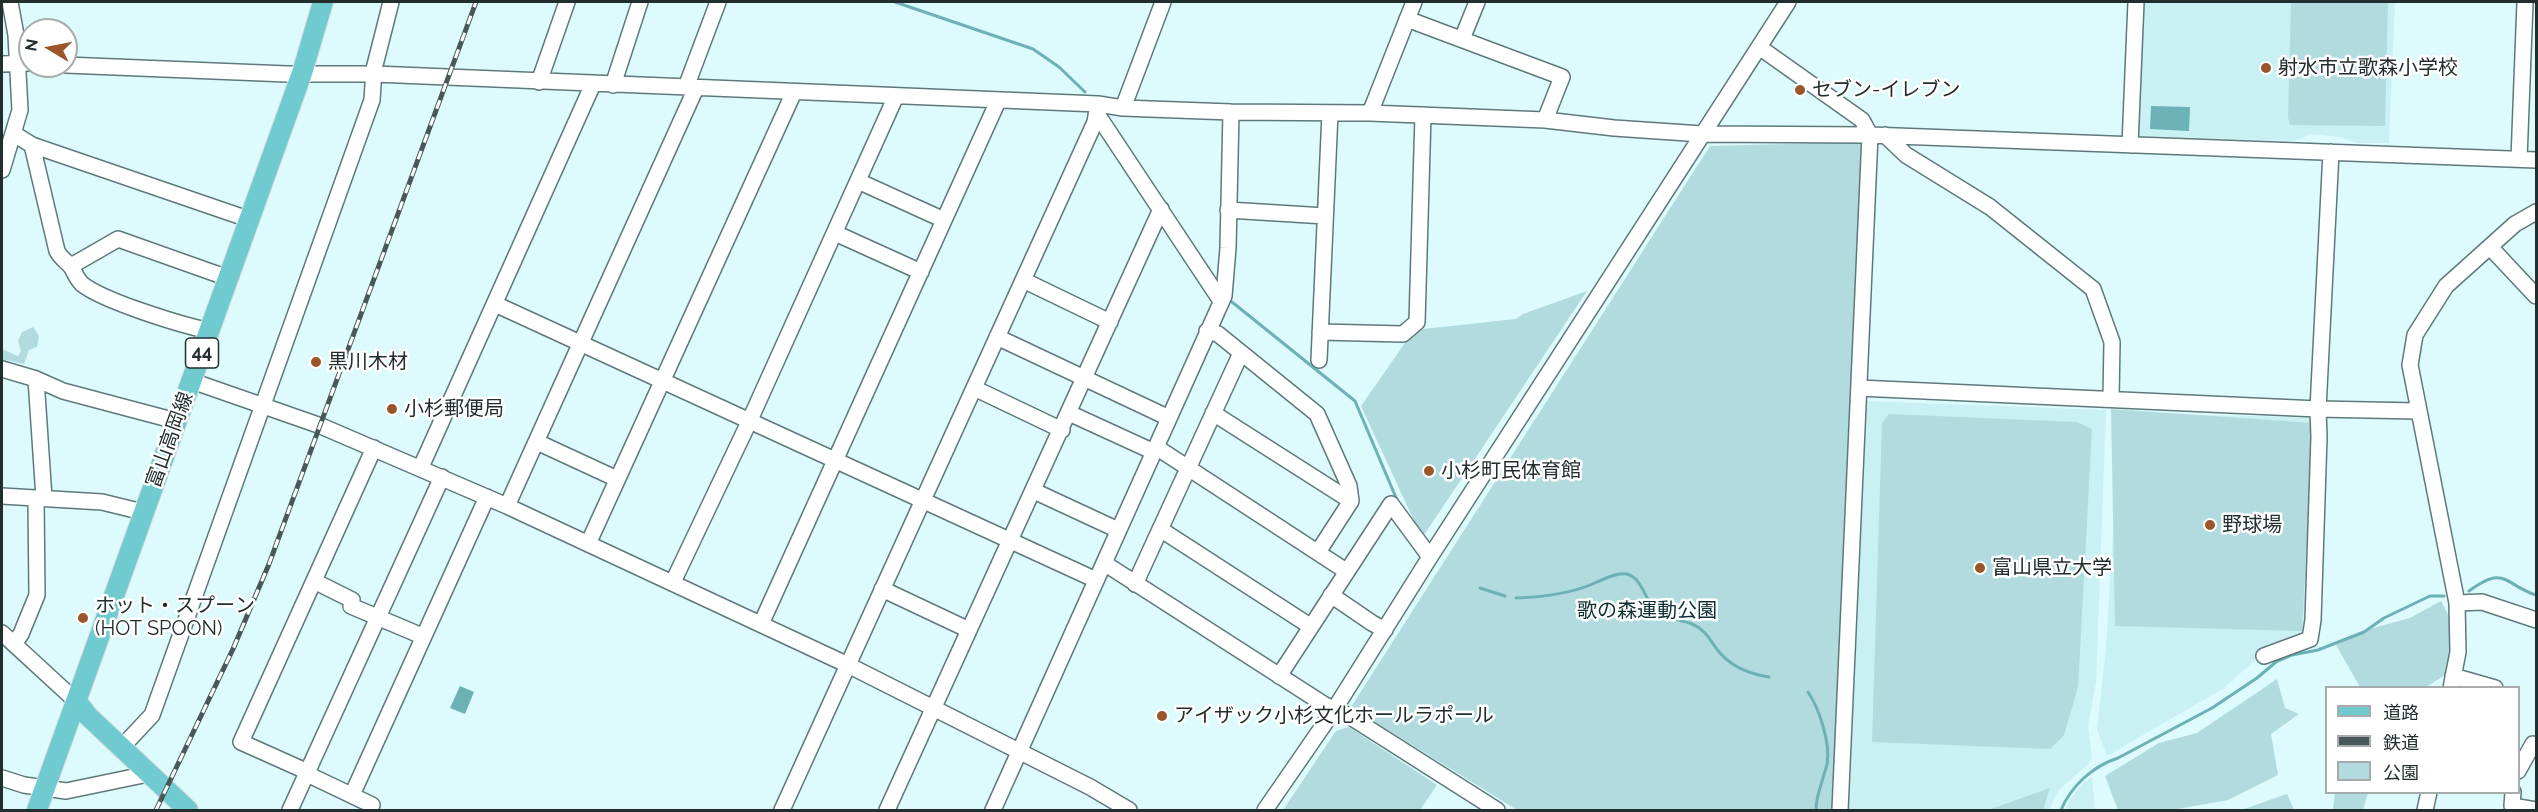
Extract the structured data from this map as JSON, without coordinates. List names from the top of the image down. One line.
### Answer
{"streets":{"main road":["44","富山高岡線"]},"parks":["歌の森運動公園"],"places":["射水市立歌森小学校","セブン-イレブン","黒川木材","小杉郵便局","小杉町民体育館","野球場","富山県立大学","ホット・スプーン (HOT SPOON)","アイザック小杉文化ホールラポール"],"legend":["道路","鉄道","公園"],"north":"left"}
